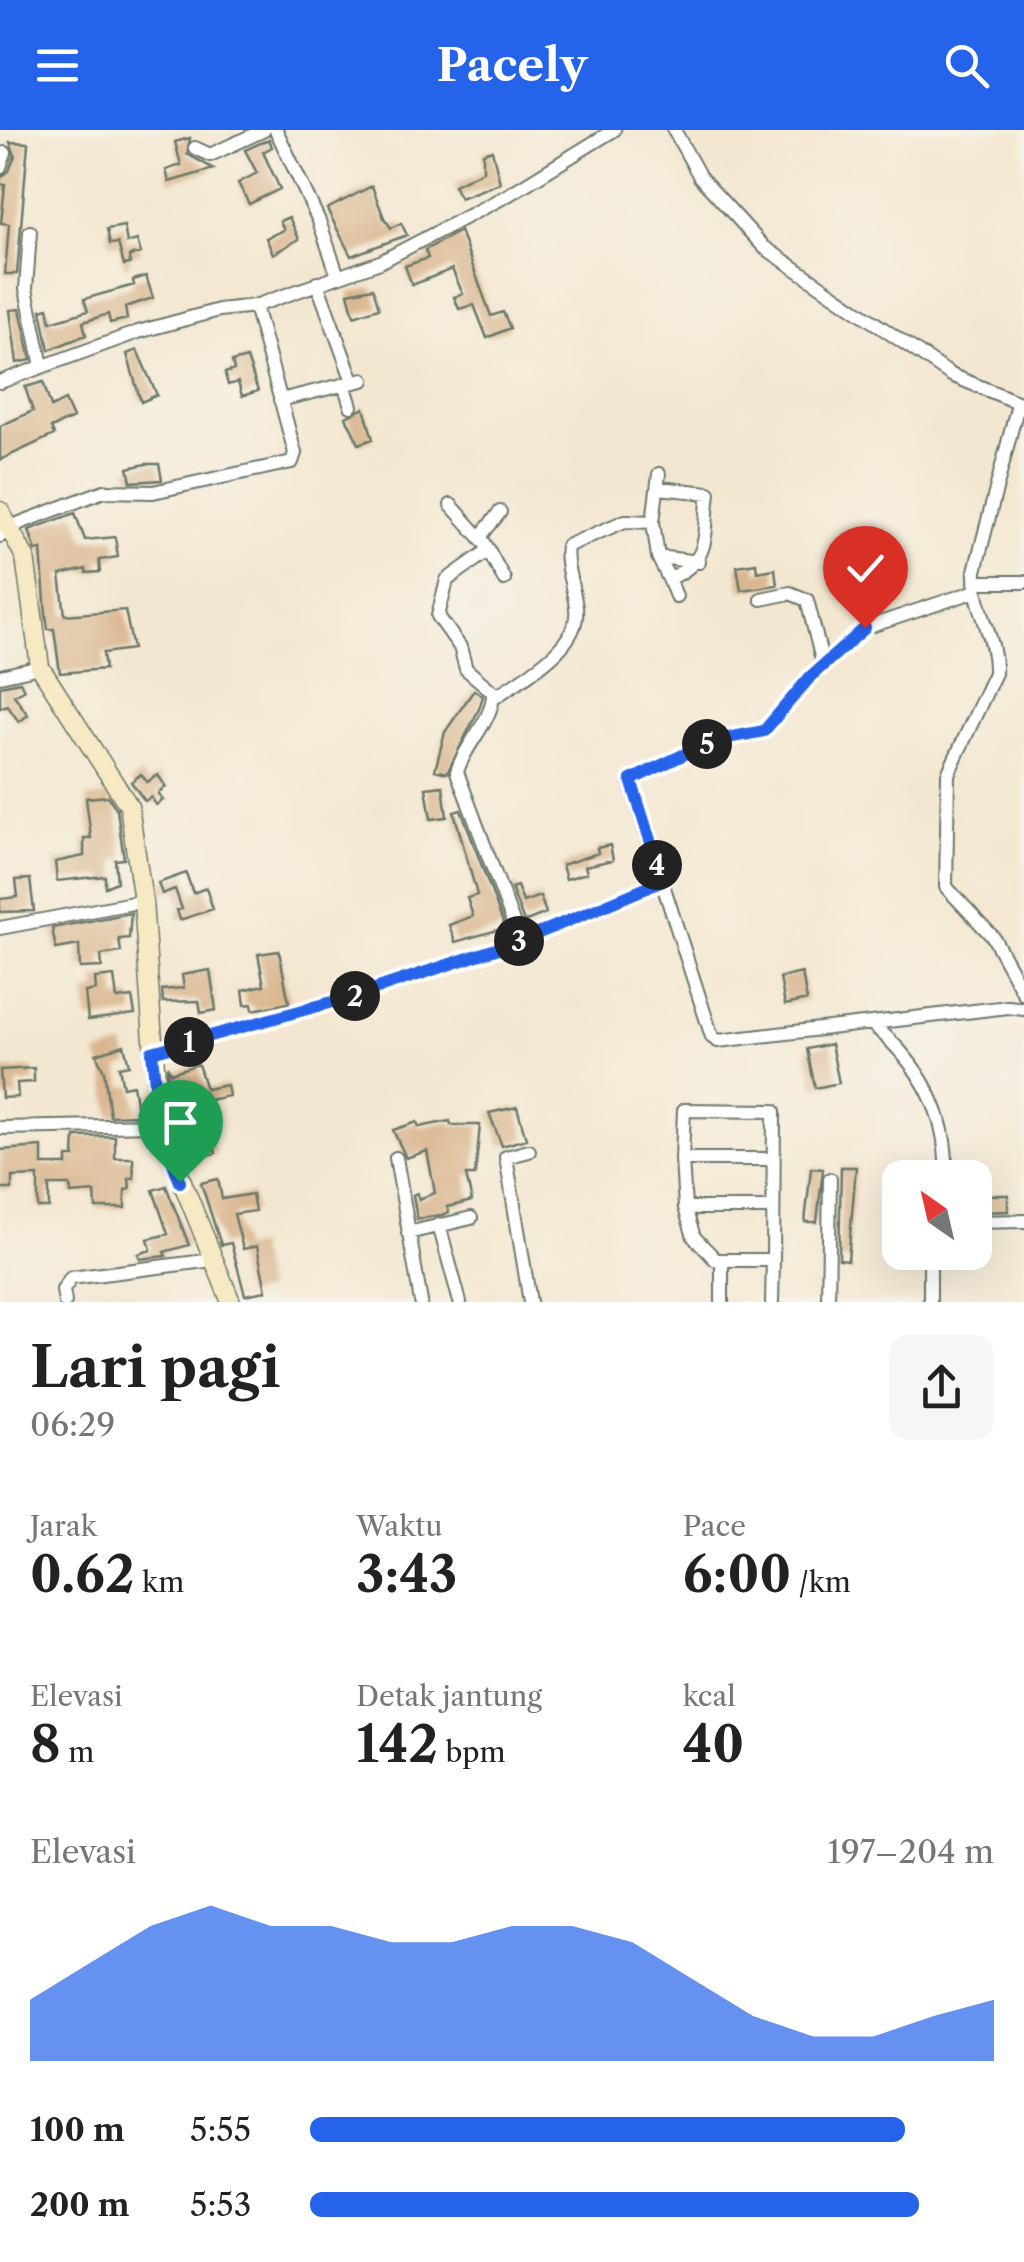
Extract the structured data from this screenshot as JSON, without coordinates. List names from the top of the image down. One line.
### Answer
{"north":"top left","page":{"header":"Pacely","pins":["5","4","3","2","1"],"heading":["Lari pagi","06:29"],"stats":[["Jarak","0.62 km"],["Waktu","3:43"],["Pace","6:00 /km"],["Elevasi","8 m"],["Detak jantung","142 bpm"],["kcal","40"]],"chart":["Elevasi","197–204 m"],"list":[{"name":"100 m","note":"5:55"},{"name":"200 m","note":"5:53"}]}}
